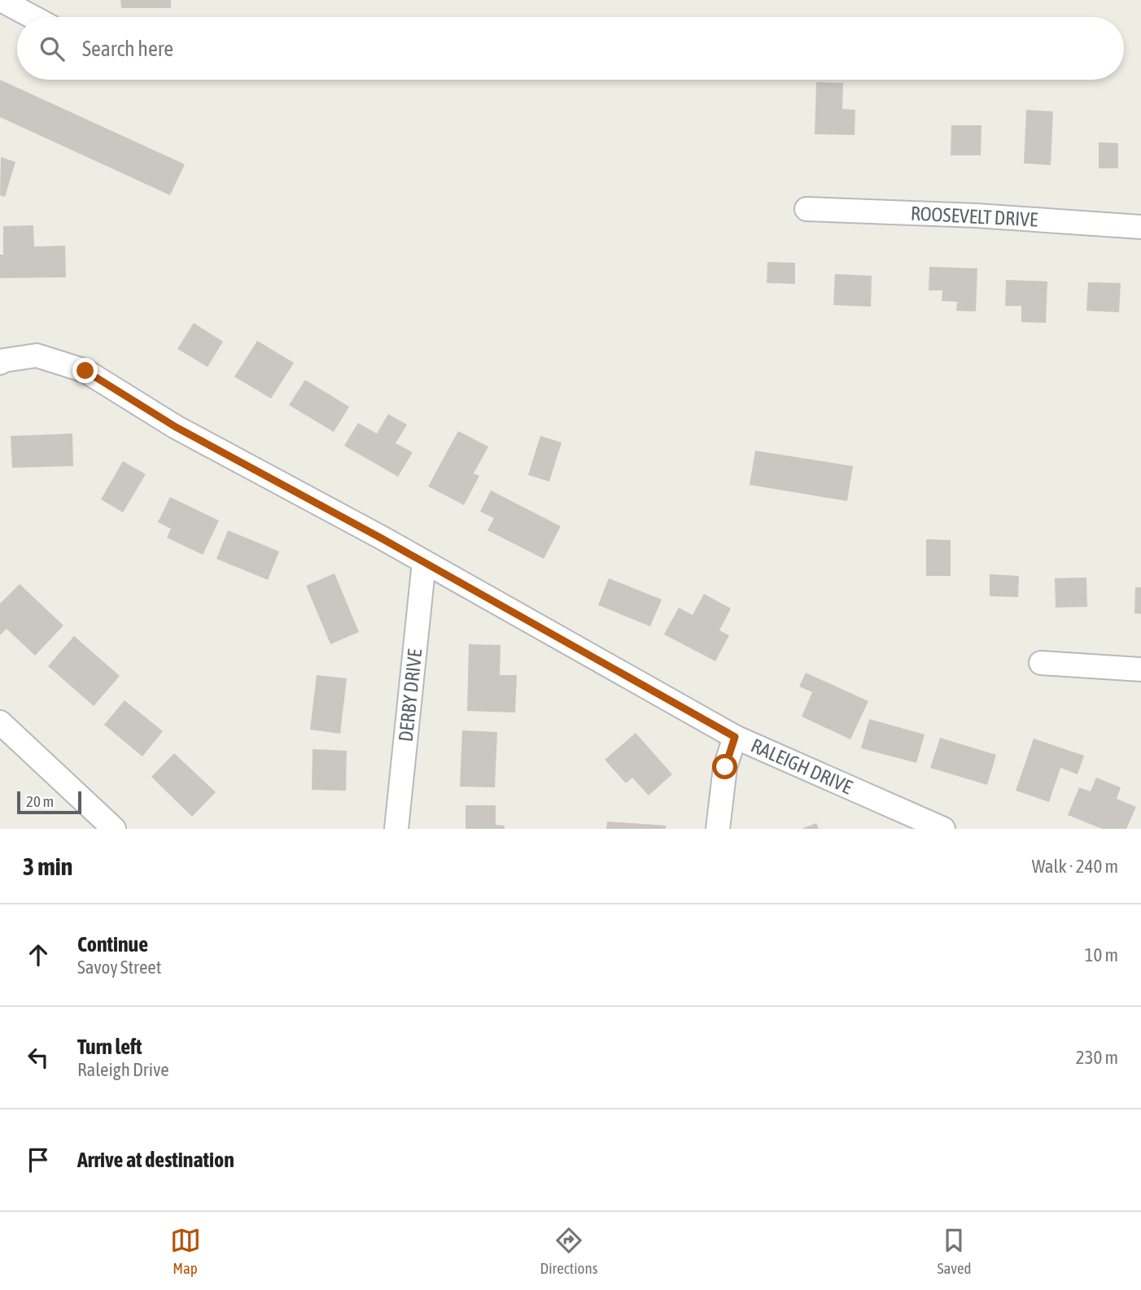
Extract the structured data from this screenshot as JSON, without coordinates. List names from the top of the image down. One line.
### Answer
{"streets":{"street":["ROOSEVELT DRIVE","DERBY DRIVE","RALEIGH DRIVE"]},"crossings":[["DERBY DRIVE","RALEIGH DRIVE"]],"scale_bar":"20 m","page":{"search":"Search here","scale":"20 m","heading":["3 min","Walk · 240 m"],"list":[["Continue","Savoy Street","10 m"],["Turn left","Raleigh Drive","230 m"],"Arrive at destination"],"nav":["Map","Directions","Saved"]}}
